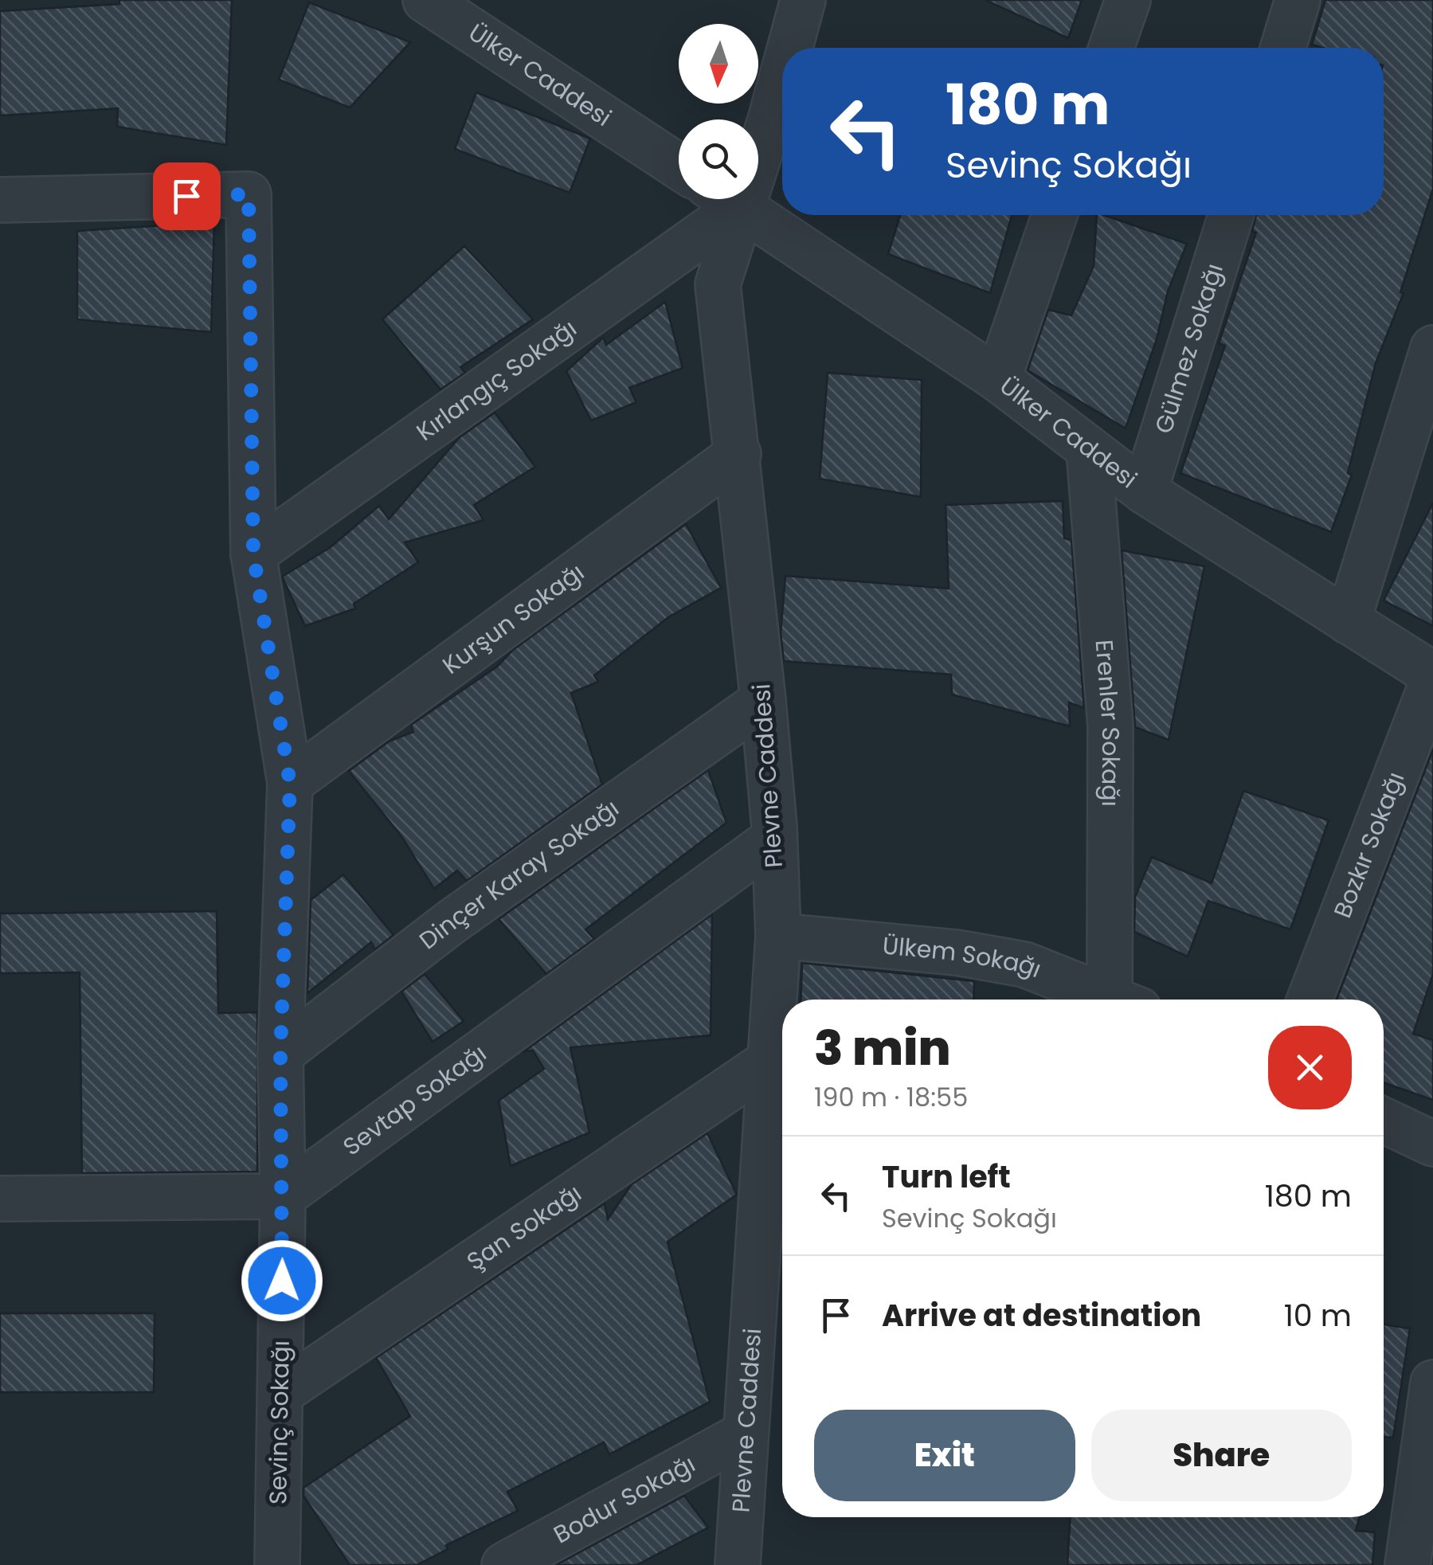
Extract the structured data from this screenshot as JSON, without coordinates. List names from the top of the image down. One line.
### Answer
{"streets":{"street":["Ülker Caddesi","Gülmez Sokağı","Kırlangıç Sokağı","Kurşun Sokağı","Erenler Sokağı","Plevne Caddesi","Bozkır Sokağı","Dinçer Karay Sokağı","Ülkem Sokağı","Sevtap Sokağı","Şan Sokağı","Sevinç Sokağı","Bodur Sokağı"]},"crossings":[["Ülker Caddesi","Gülmez Sokağı"],["Ülker Caddesi","Erenler Sokağı"],["Ülker Caddesi","Bozkır Sokağı"],["Kırlangıç Sokağı","Sevinç Sokağı"],["Kurşun Sokağı","Plevne Caddesi"],["Kurşun Sokağı","Sevinç Sokağı"],["Plevne Caddesi","Dinçer Karay Sokağı"],["Plevne Caddesi","Ülkem Sokağı"],["Plevne Caddesi","Sevtap Sokağı"],["Plevne Caddesi","Şan Sokağı"],["Plevne Caddesi","Bodur Sokağı"],["Dinçer Karay Sokağı","Sevinç Sokağı"],["Sevtap Sokağı","Sevinç Sokağı"],["Şan Sokağı","Sevinç Sokağı"]],"north":"bottom","page":{"turn":["180 m","Sevinç Sokağı"],"heading":["3 min","190 m · 18:55"],"list":[{"name":"Turn left","note":"Sevinç Sokağı","value":"180 m"},{"name":"Arrive at destination","value":"10 m"}],"buttons":["Exit","Share"]}}
